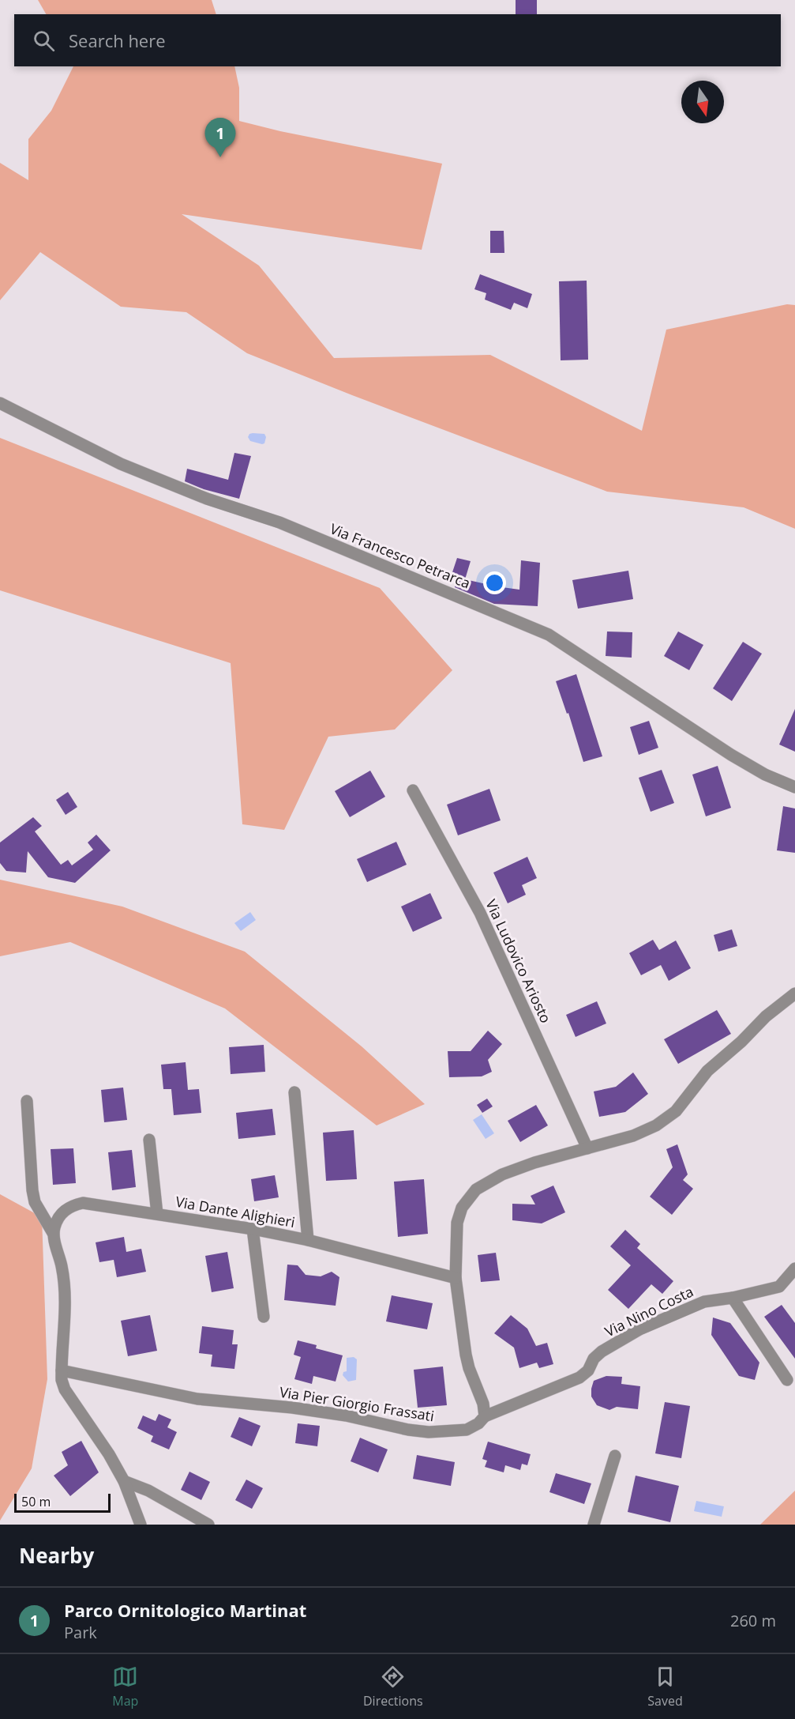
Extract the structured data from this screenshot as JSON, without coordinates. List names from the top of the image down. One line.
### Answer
{"streets":{"street":["Via Francesco Petrarca","Via Ludovico Ariosto","Via Dante Alighieri","Via Nino Costa","Via Pier Giorgio Frassati"]},"crossings":[["Via Nino Costa","Via Pier Giorgio Frassati"]],"scale_bar":"50 m","north":"bottom","page":{"search":"Search here","pins":"1","scale":"50 m","heading":"Nearby","list":[{"mark":"1","name":"Parco Ornitologico Martinat","note":"Park","value":"260 m"}],"nav":["Map","Directions","Saved"]}}
